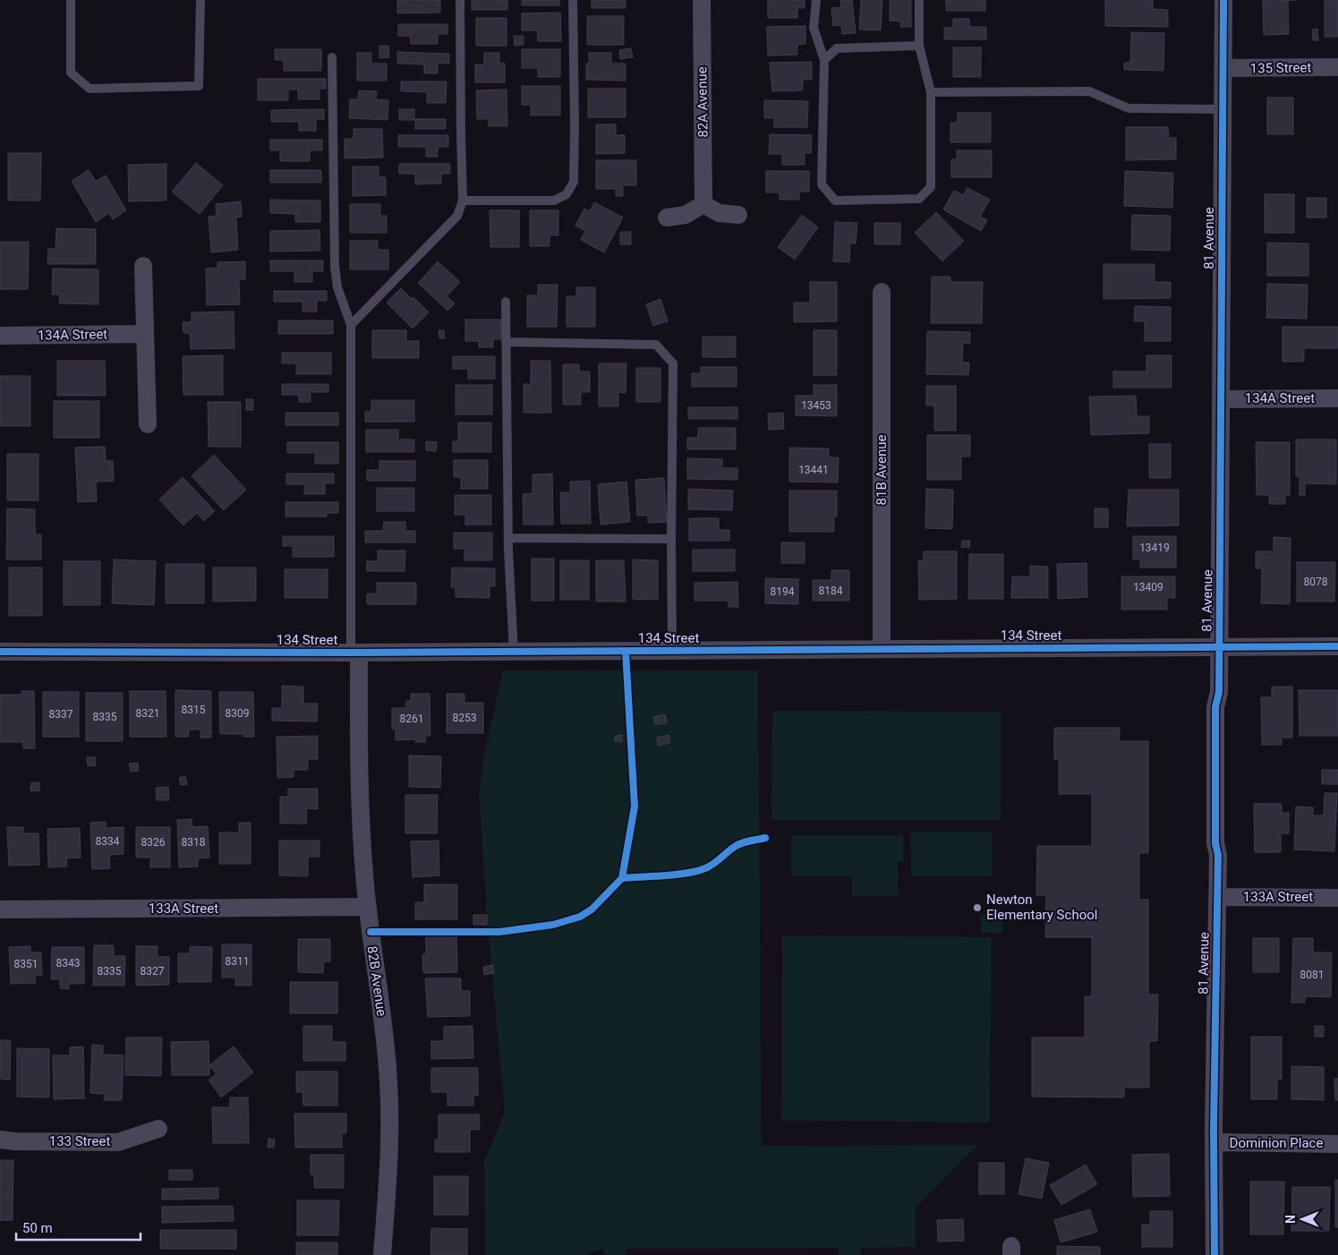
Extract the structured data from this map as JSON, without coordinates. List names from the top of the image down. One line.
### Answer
{"streets":{"street":["135 Street","82A Avenue","81 Avenue","134A Street","81B Avenue","134 Street","133A Street","82B Avenue","133 Street","Dominion Place"]},"crossings":[["135 Street","81 Avenue"],["81 Avenue","134A Street"],["81 Avenue","134 Street"],["81 Avenue","133A Street"],["81 Avenue","Dominion Place"],["81B Avenue","134 Street"],["134 Street","82B Avenue"],["133A Street","82B Avenue"]],"places":["Newton Elementary School"],"house_numbers":["13453","13441","13419","8078","13409","8184","8194","8315","8321","8309","8337","8335","8253","8261","8334","8326","8318","8311","8343","8351","8335","8327","8081"],"scale_bar":"50 m","north":"left"}
